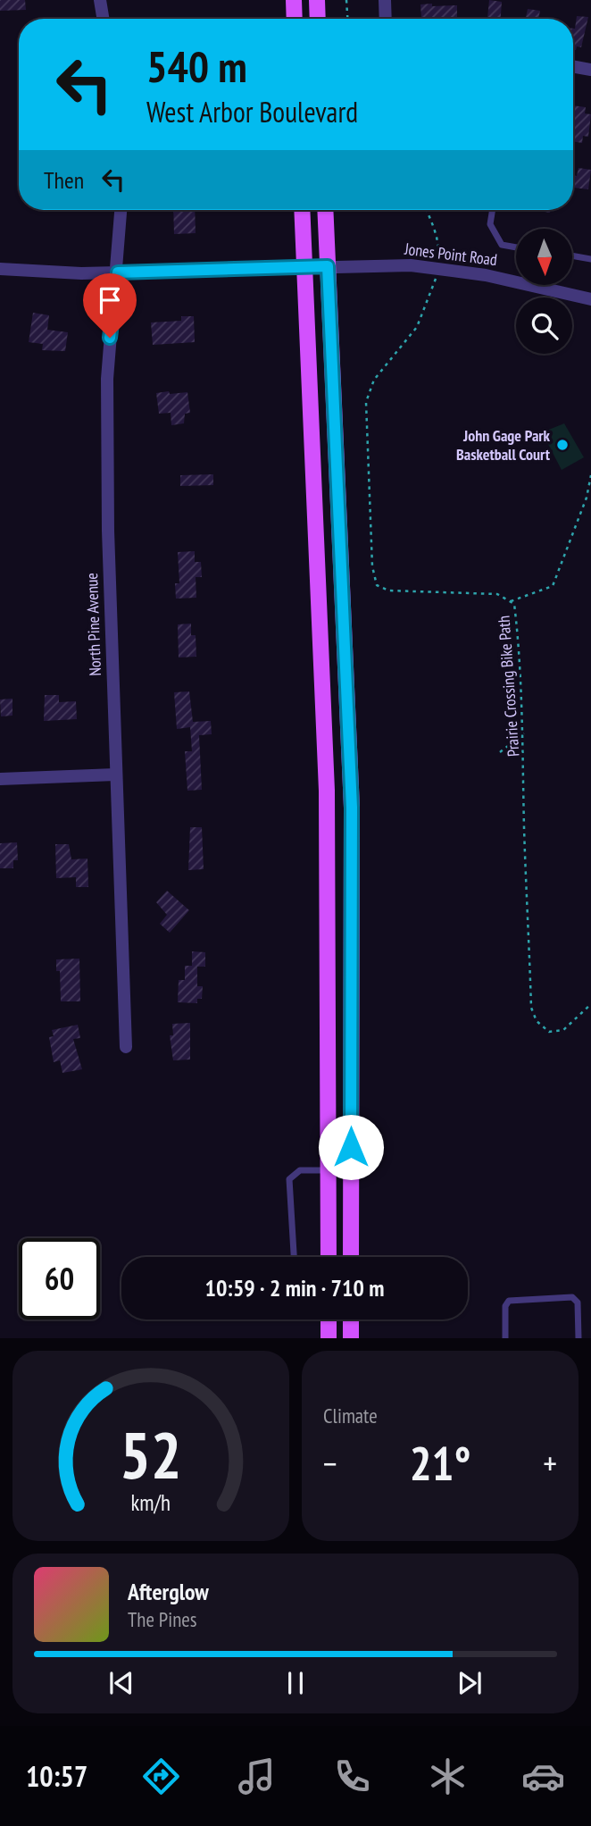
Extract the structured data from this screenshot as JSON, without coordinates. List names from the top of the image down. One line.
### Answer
{"streets":{"street":["Jones Point Road","North Pine Avenue"],"path":["Prairie Crossing Bike Path"]},"crossings":[["Jones Point Road","North Pine Avenue"],["Jones Point Road","Prairie Crossing Bike Path"]],"places":["John Gage Park Basketball Court"],"north":"bottom","page":{"turn":["540 m","West Arbor Boulevard"],"then":"Then","limit":"60","trip":"10:59 · 2 min · 710 m","tile":"Climate","heat":["−","21°","+"],"song":["Afterglow","The Pines"],"tabs":"10:57","gauge":["52","km/h"]}}
